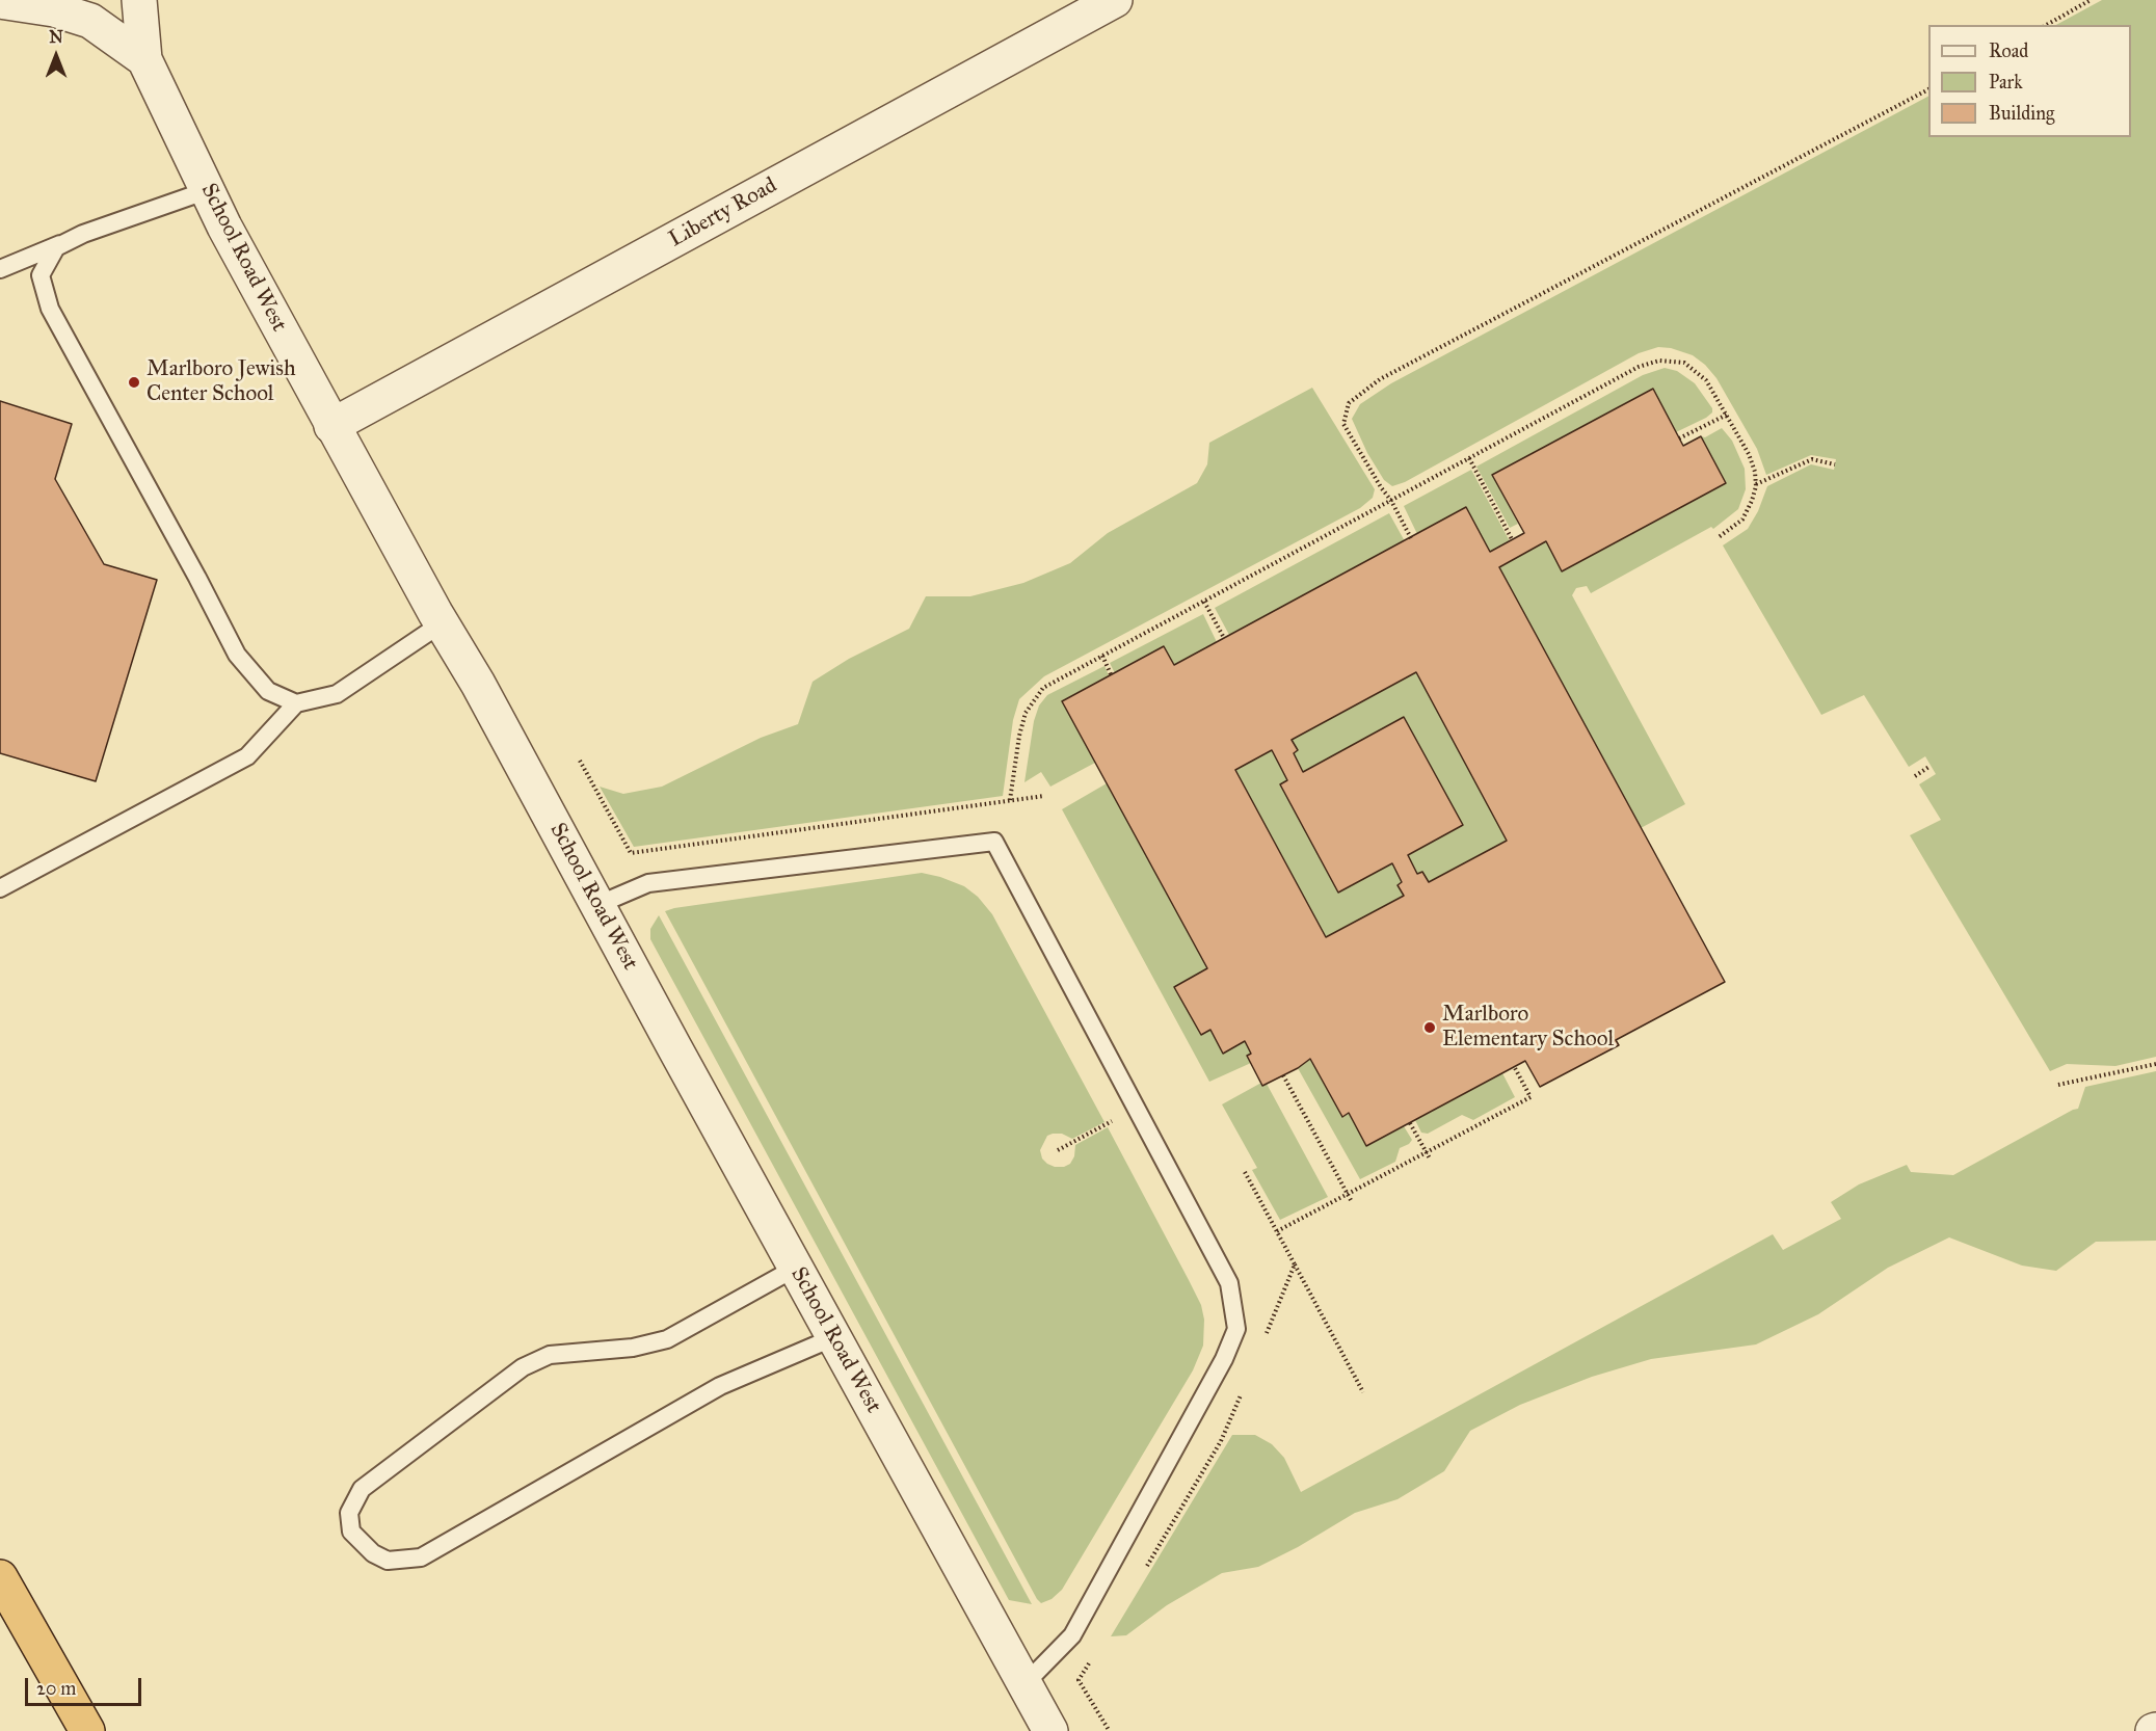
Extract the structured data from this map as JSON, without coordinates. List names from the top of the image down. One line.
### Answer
{"streets":{"street":["Liberty Road","School Road West"]},"crossings":[["Liberty Road","School Road West"]],"places":["Marlboro Jewish Center School","Marlboro Elementary School"],"legend":["Road","Park","Building"],"scale_bar":"20 m","north":"top"}
